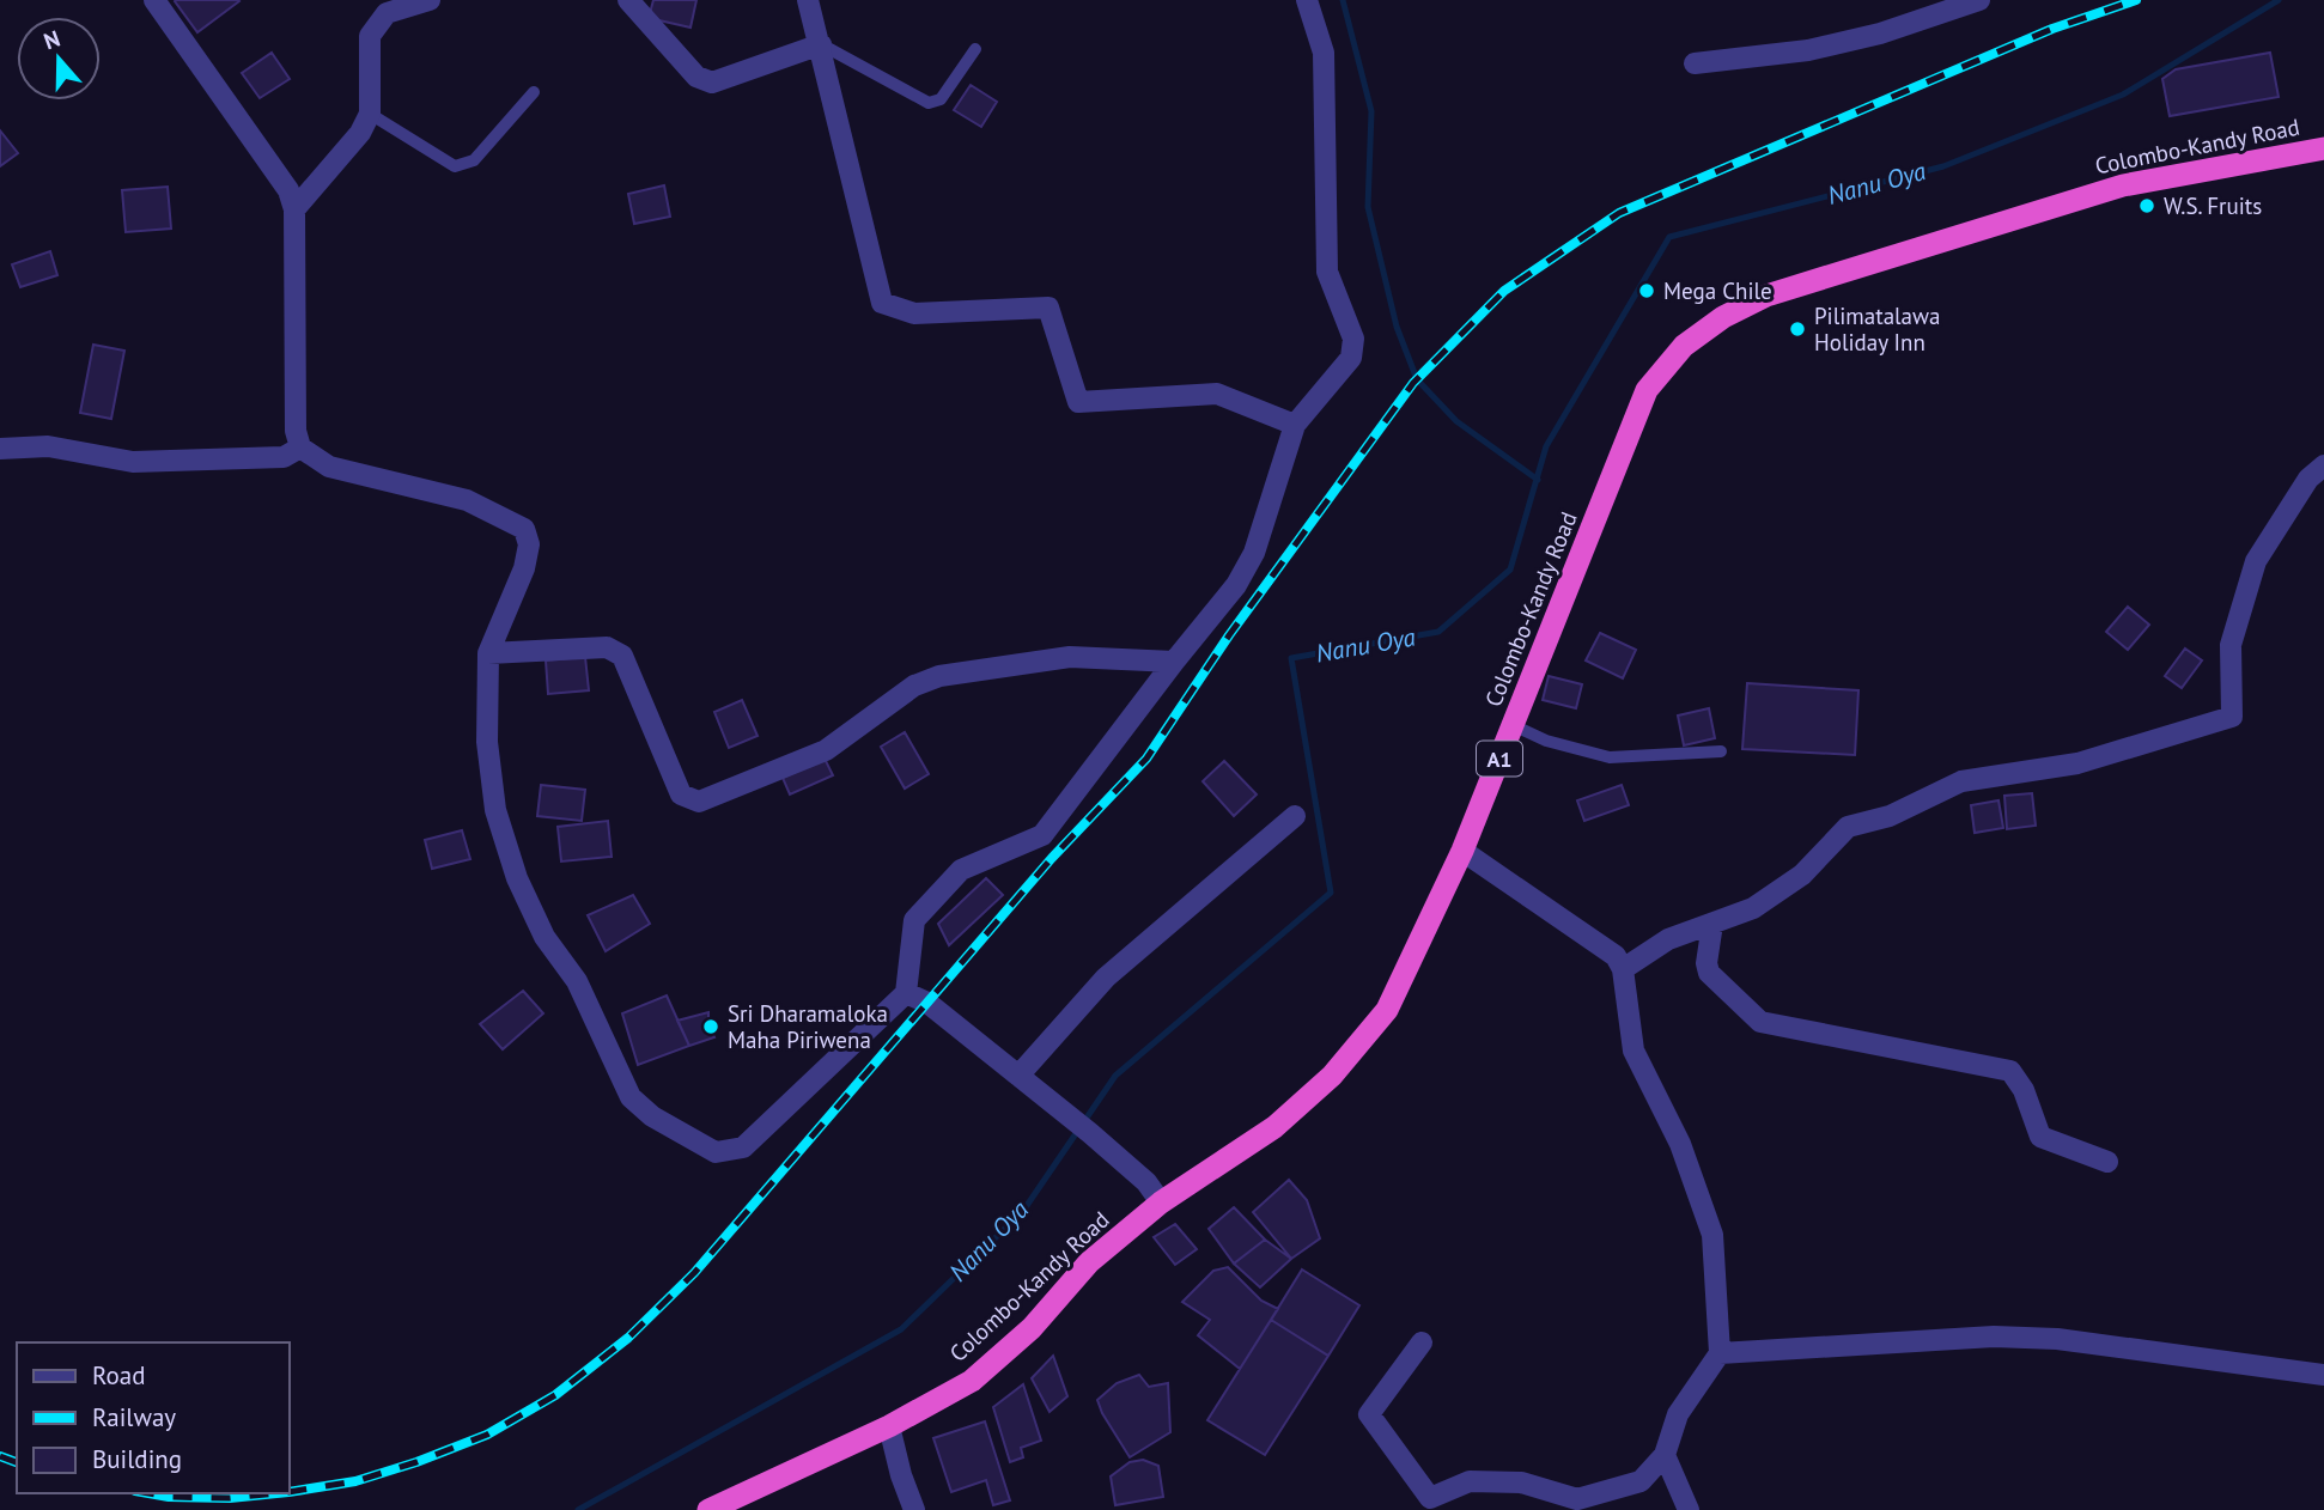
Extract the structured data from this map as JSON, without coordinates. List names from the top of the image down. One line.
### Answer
{"streets":{"highway":["Colombo-Kandy Road","A1"]},"water":["Nanu Oya"],"places":["W.S. Fruits","Mega Chile","Pilimatalawa Holiday Inn","Sri Dharamaloka Maha Piriwena"],"legend":["Road","Railway","Building"],"north":"top"}
